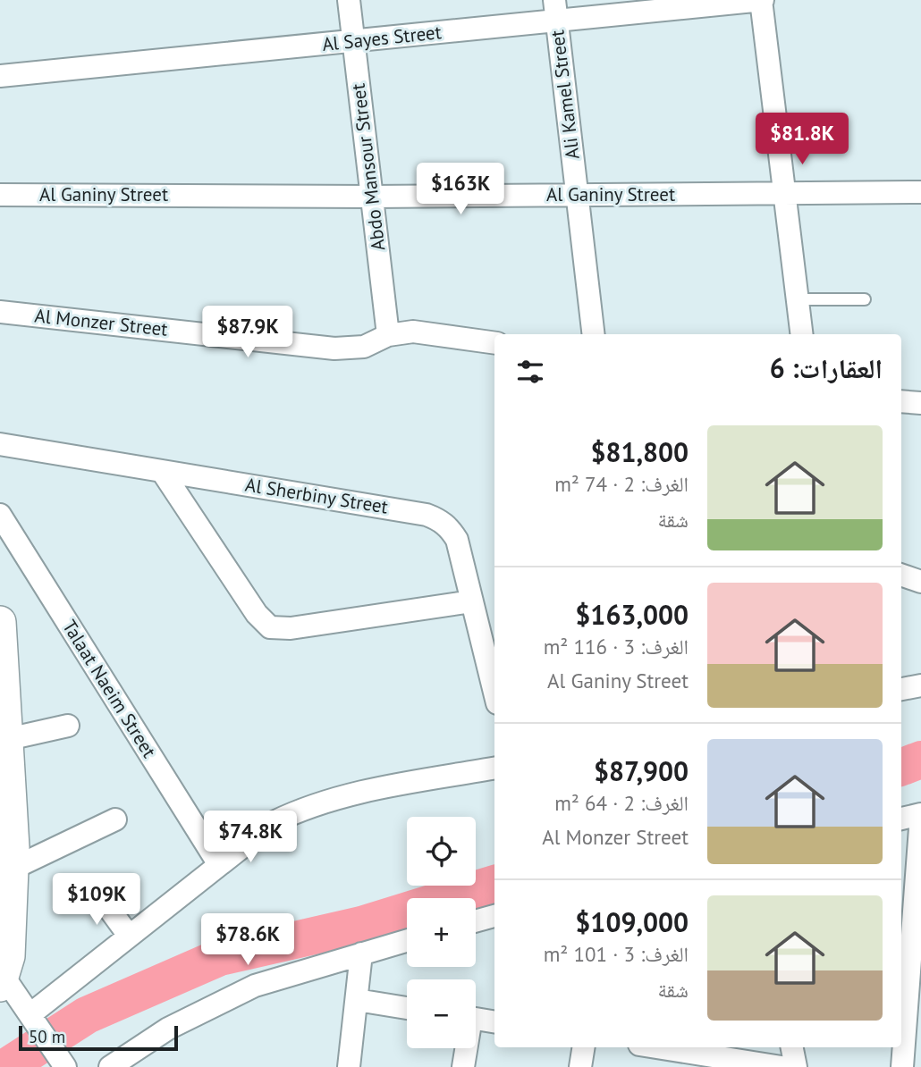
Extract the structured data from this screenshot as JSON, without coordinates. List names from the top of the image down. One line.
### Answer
{"streets":{"street":["Al Sayes Street","Ali Kamel Street","Abdo Mansour Street","Al Ganiny Street","Al Monzer Street","Al Sherbiny Street","Talaat Naeim Street"]},"crossings":[["Al Sayes Street","Ali Kamel Street"],["Al Sayes Street","Abdo Mansour Street"],["Ali Kamel Street","Al Ganiny Street"],["Abdo Mansour Street","Al Ganiny Street"],["Abdo Mansour Street","Al Monzer Street"]],"scale_bar":"50 m","page":{"price":["$81.8K","$163K","$87.9K","$74.8K","$109K","$78.6K"],"heading":"العقارات: 6","list":[{"name":"$81,800","note":"الغرف: 2 · 74 m² · شقة"},{"name":"$163,000","note":"الغرف: 3 · 116 m² · Al Ganiny Street"},{"name":"$87,900","note":"الغرف: 2 · 64 m² · Al Monzer Street"},{"name":"$109,000","note":"الغرف: 3 · 101 m² · شقة"}],"map_buttons":["+","−"],"scale":"50 m"}}
